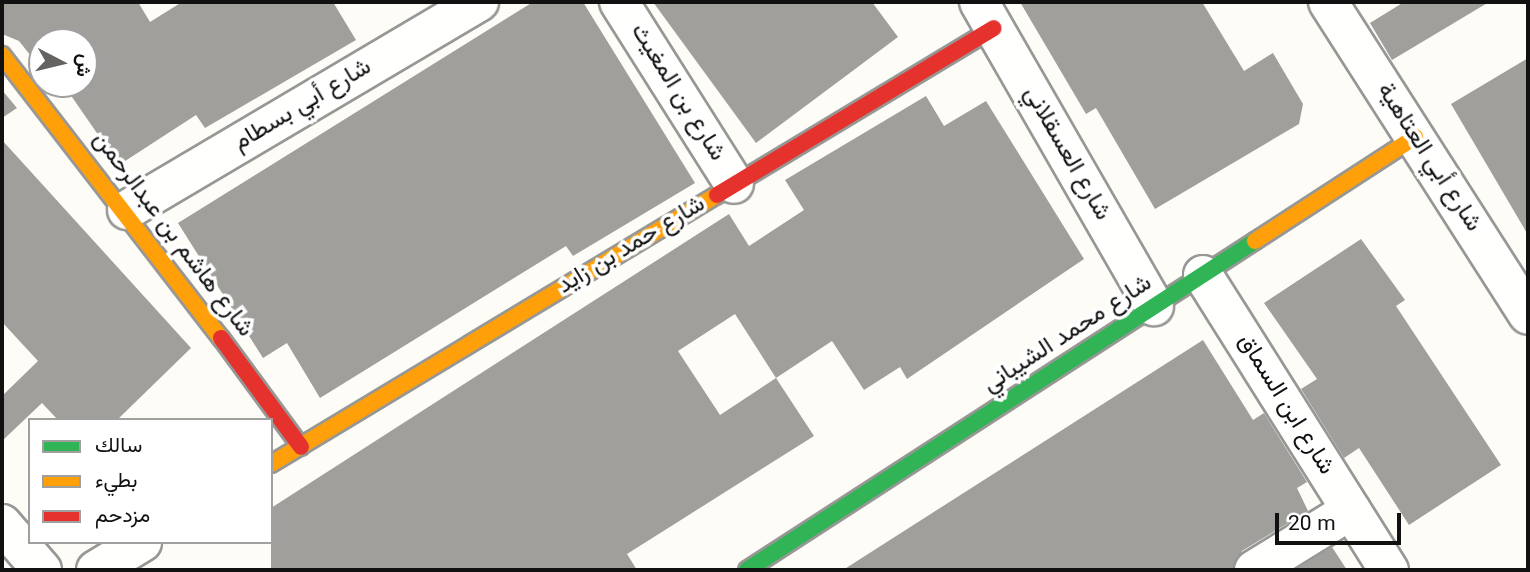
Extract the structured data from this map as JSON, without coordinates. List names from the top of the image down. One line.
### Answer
{"streets":{"street":["شارع بن المغيث","شارع أبي بسطام","شارع العسقلاني","شارع أبي العتاهية","شارع هاشم بن عبدالرحمن","شارع حمد بن زايد","شارع محمد الشيباني","شارع ابن السماق"]},"crossings":[["شارع بن المغيث","شارع حمد بن زايد"],["شارع أبي بسطام","شارع هاشم بن عبدالرحمن"],["شارع العسقلاني","شارع حمد بن زايد"],["شارع العسقلاني","شارع محمد الشيباني"],["شارع أبي العتاهية","شارع محمد الشيباني"],["شارع هاشم بن عبدالرحمن","شارع حمد بن زايد"],["شارع محمد الشيباني","شارع ابن السماق"]],"legend":["سالك","بطيء","مزدحم"],"scale_bar":"20 m","north":"right"}
